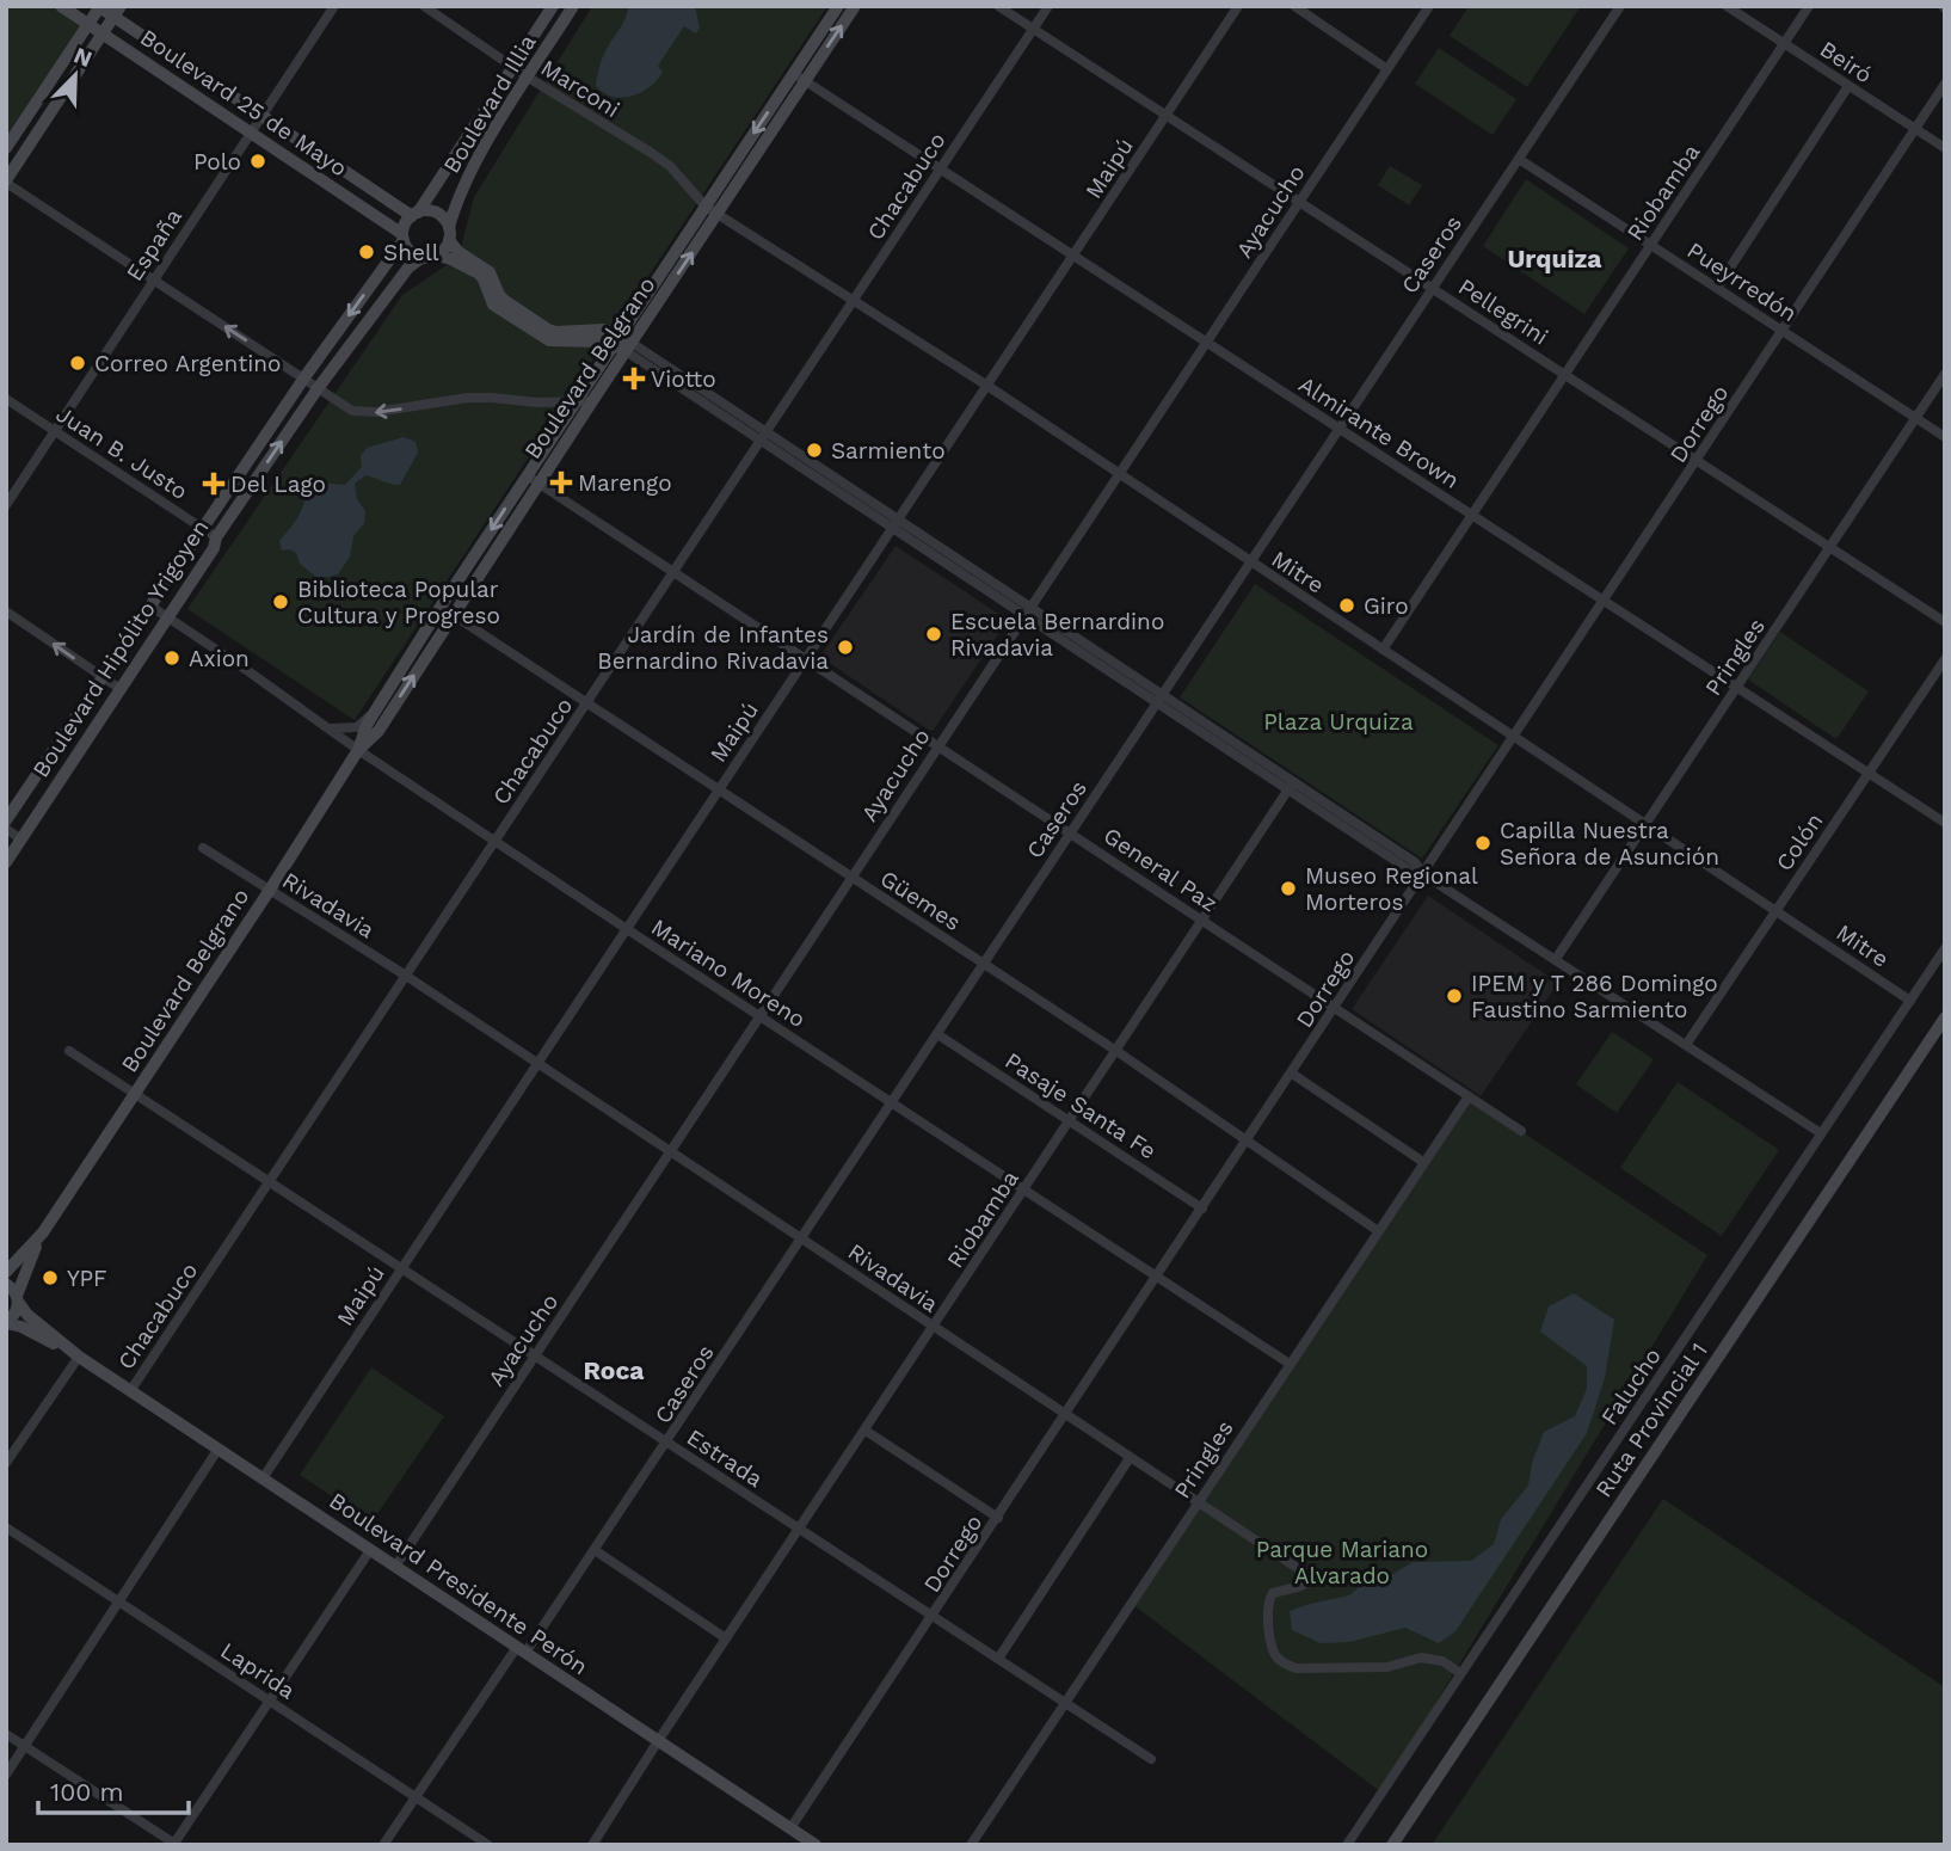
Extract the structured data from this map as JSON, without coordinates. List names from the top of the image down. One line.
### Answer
{"streets":{"street":["Beiró","Marconi","Boulevard 25 de Mayo","Boulevard Illia","Maipú","Chacabuco","Riobamba","Ayacucho","España","Caseros","Pueyrredón","Pellegrini","Boulevard Belgrano","Dorrego","Almirante Brown","Juan B. Justo","Mitre","Boulevard Hipólito Yrigoyen","Pringles","Colón","General Paz","Güemes","Rivadavia","Mariano Moreno","Pasaje Santa Fe","Falucho","Ruta Provincial 1","Estrada","Boulevard Presidente Perón","Laprida"]},"crossings":[["Beiró","Riobamba"],["Beiró","Dorrego"],["Marconi","Boulevard Illia"],["Marconi","Boulevard Belgrano"],["Marconi","Mitre"],["Boulevard 25 de Mayo","Boulevard Illia"],["Boulevard 25 de Mayo","España"],["Boulevard 25 de Mayo","Boulevard Hipólito Yrigoyen"],["Boulevard Illia","Boulevard Hipólito Yrigoyen"],["Maipú","Pellegrini"],["Maipú","Almirante Brown"],["Maipú","Mitre"],["Maipú","General Paz"],["Maipú","Güemes"],["Maipú","Rivadavia"],["Maipú","Mariano Moreno"],["Maipú","Estrada"],["Maipú","Boulevard Presidente Perón"],["Chacabuco","Pellegrini"],["Chacabuco","Almirante Brown"],["Chacabuco","Mitre"],["Chacabuco","General Paz"],["Chacabuco","Güemes"],["Chacabuco","Rivadavia"],["Chacabuco","Mariano Moreno"],["Chacabuco","Estrada"],["Chacabuco","Boulevard Presidente Perón"],["Riobamba","Pueyrredón"],["Riobamba","Pellegrini"],["Riobamba","Almirante Brown"],["Riobamba","Mitre"],["Riobamba","General Paz"],["Riobamba","Güemes"],["Riobamba","Rivadavia"],["Riobamba","Mariano Moreno"],["Riobamba","Pasaje Santa Fe"],["Riobamba","Estrada"],["Riobamba","Boulevard Presidente Perón"],["Ayacucho","Pellegrini"],["Ayacucho","Almirante Brown"],["Ayacucho","Mitre"],["Ayacucho","General Paz"],["Ayacucho","Güemes"],["Ayacucho","Rivadavia"],["Ayacucho","Mariano Moreno"],["Ayacucho","Estrada"],["Ayacucho","Boulevard Presidente Perón"],["España","Juan B. Justo"],["Caseros","Pueyrredón"],["Caseros","Pellegrini"],["Caseros","Almirante Brown"],["Caseros","Mitre"],["Caseros","General Paz"],["Caseros","Güemes"],["Caseros","Rivadavia"],["Caseros","Mariano Moreno"],["Caseros","Pasaje Santa Fe"],["Caseros","Estrada"],["Caseros","Boulevard Presidente Perón"],["Caseros","Laprida"],["Pueyrredón","Dorrego"],["Pueyrredón","Pringles"],["Pellegrini","Dorrego"],["Pellegrini","Pringles"],["Boulevard Belgrano","Almirante Brown"],["Boulevard Belgrano","Mitre"],["Boulevard Belgrano","General Paz"],["Boulevard Belgrano","Güemes"],["Boulevard Belgrano","Rivadavia"],["Boulevard Belgrano","Mariano Moreno"],["Boulevard Belgrano","Estrada"],["Boulevard Belgrano","Boulevard Presidente Perón"],["Dorrego","Almirante Brown"],["Dorrego","Mitre"],["Dorrego","General Paz"],["Dorrego","Güemes"],["Dorrego","Rivadavia"],["Dorrego","Mariano Moreno"],["Dorrego","Pasaje Santa Fe"],["Dorrego","Estrada"],["Dorrego","Boulevard Presidente Perón"],["Almirante Brown","Pringles"],["Almirante Brown","Colón"],["Juan B. Justo","Boulevard Hipólito Yrigoyen"],["Mitre","Pringles"],["Mitre","Colón"],["Mitre","Falucho"],["Boulevard Hipólito Yrigoyen","Mariano Moreno"],["Pringles","General Paz"],["Pringles","Güemes"],["Pringles","Rivadavia"],["Pringles","Mariano Moreno"],["Pringles","Estrada"],["Rivadavia","Falucho"]],"districts":["Urquiza","Roca"],"parks":["Plaza Urquiza","Parque Mariano Alvarado"],"places":{"other":["Polo","Shell","Correo Argentino","Sarmiento","Biblioteca Popular Cultura y Progreso","Giro","Escuela Bernardino Rivadavia","Jardín de Infantes Bernardino Rivadavia","Axion","Capilla Nuestra Señora de Asunción","Museo Regional Morteros","IPEM y T 286 Domingo Faustino Sarmiento","YPF"],"health":["Viotto","Marengo","Del Lago"]},"scale_bar":"100 m","north":"top right"}
